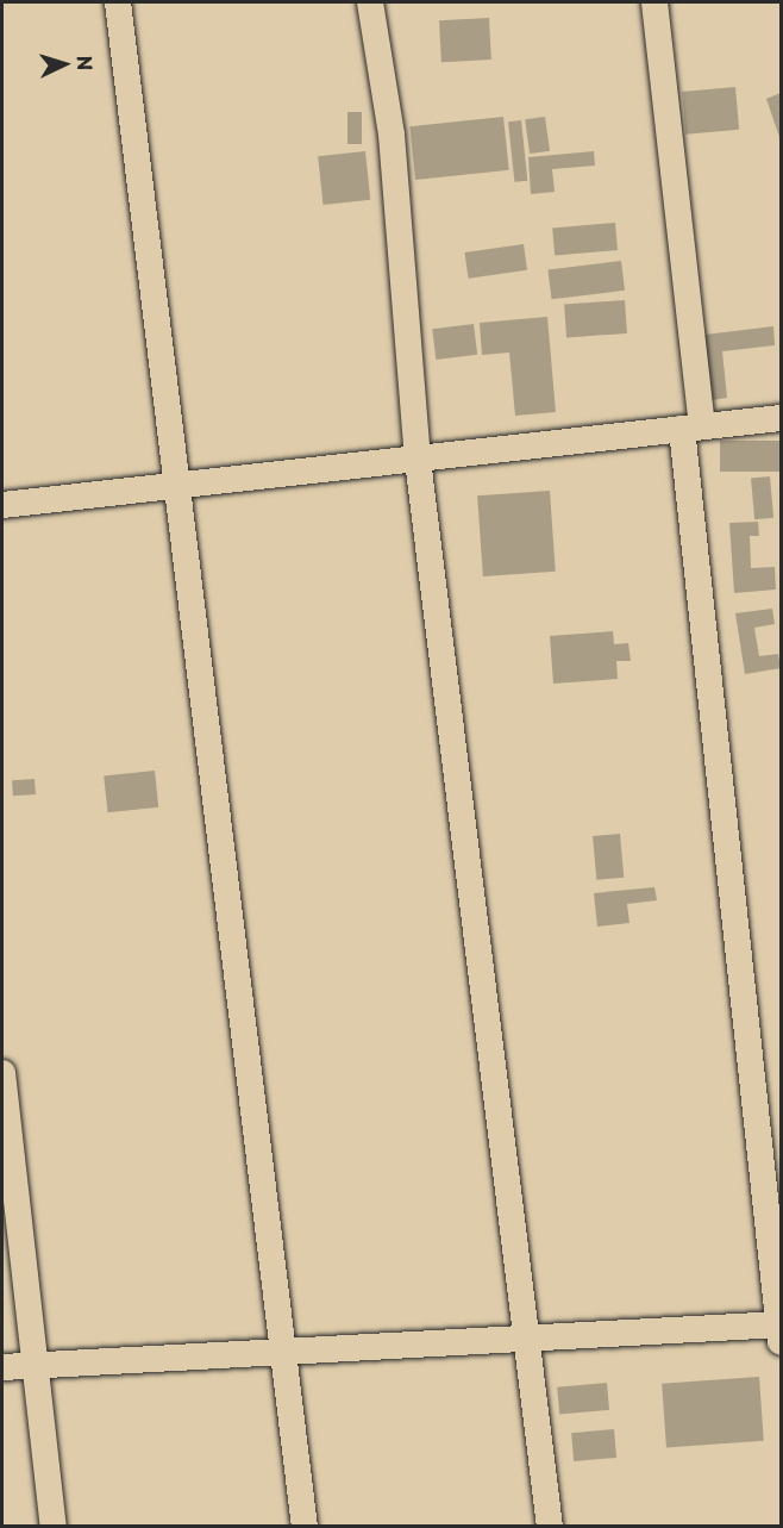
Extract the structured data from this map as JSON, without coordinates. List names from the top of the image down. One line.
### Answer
{"north":"right"}
